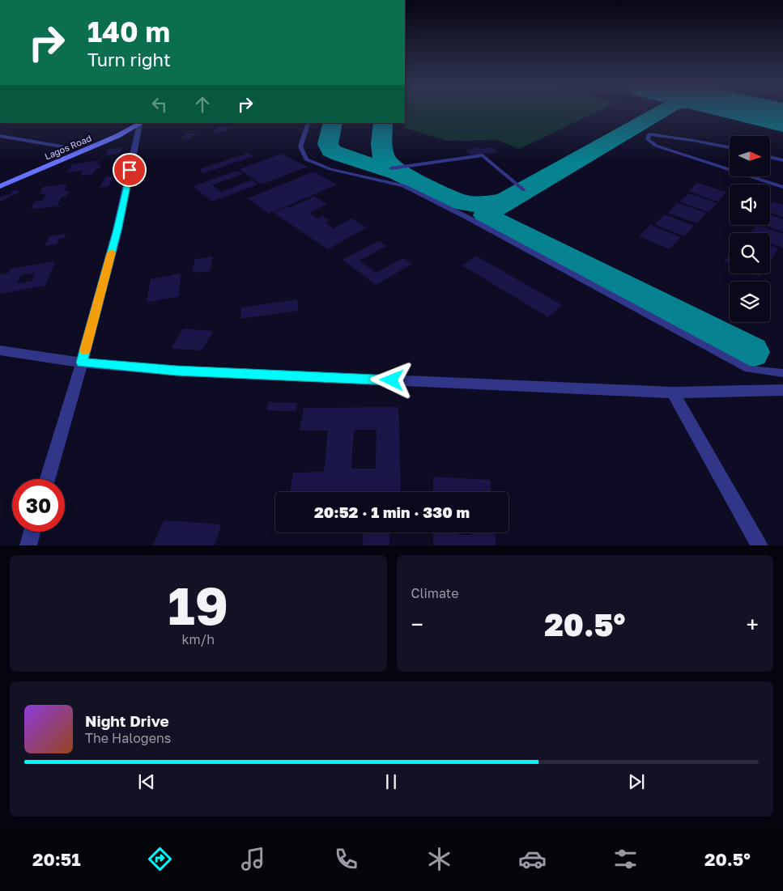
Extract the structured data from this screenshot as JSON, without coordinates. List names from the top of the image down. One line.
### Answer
{"streets":{"main road":["Lagos Road"]},"north":"right","page":{"turn":["140 m","Turn right"],"limit":"30","trip":"20:52 · 1 min · 330 m","tile":[["19","km/h"],"Climate"],"heat":["−","20.5°","+"],"song":["Night Drive","The Halogens"],"tabs":["20:51","20.5°"]}}
